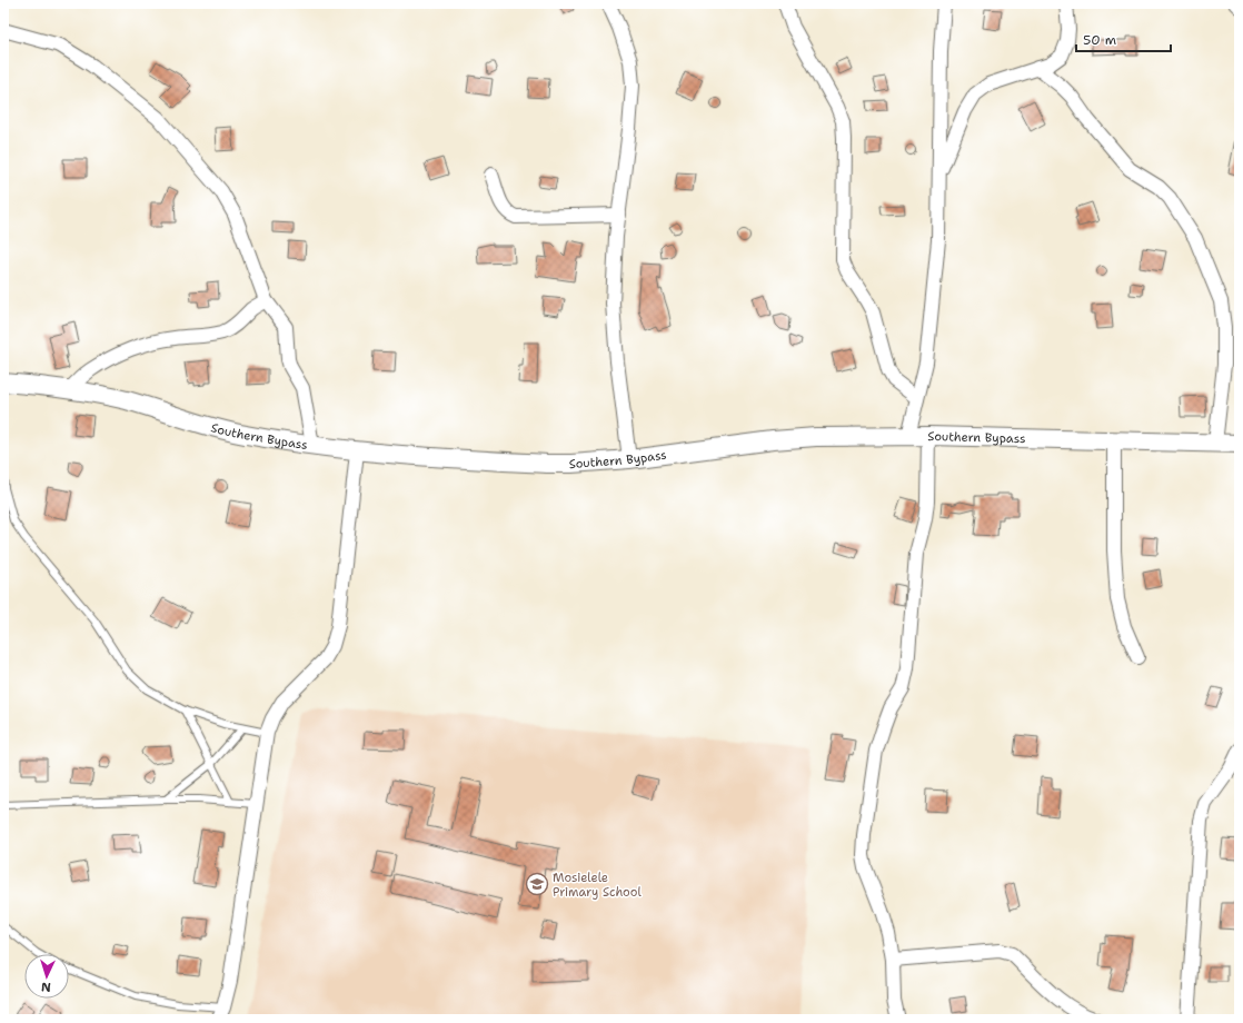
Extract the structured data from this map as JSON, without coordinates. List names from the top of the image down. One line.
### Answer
{"streets":{"street":["Southern Bypass"]},"places":{"school or university":["Mosielele Primary School"]},"scale_bar":"50 m","north":"bottom"}
